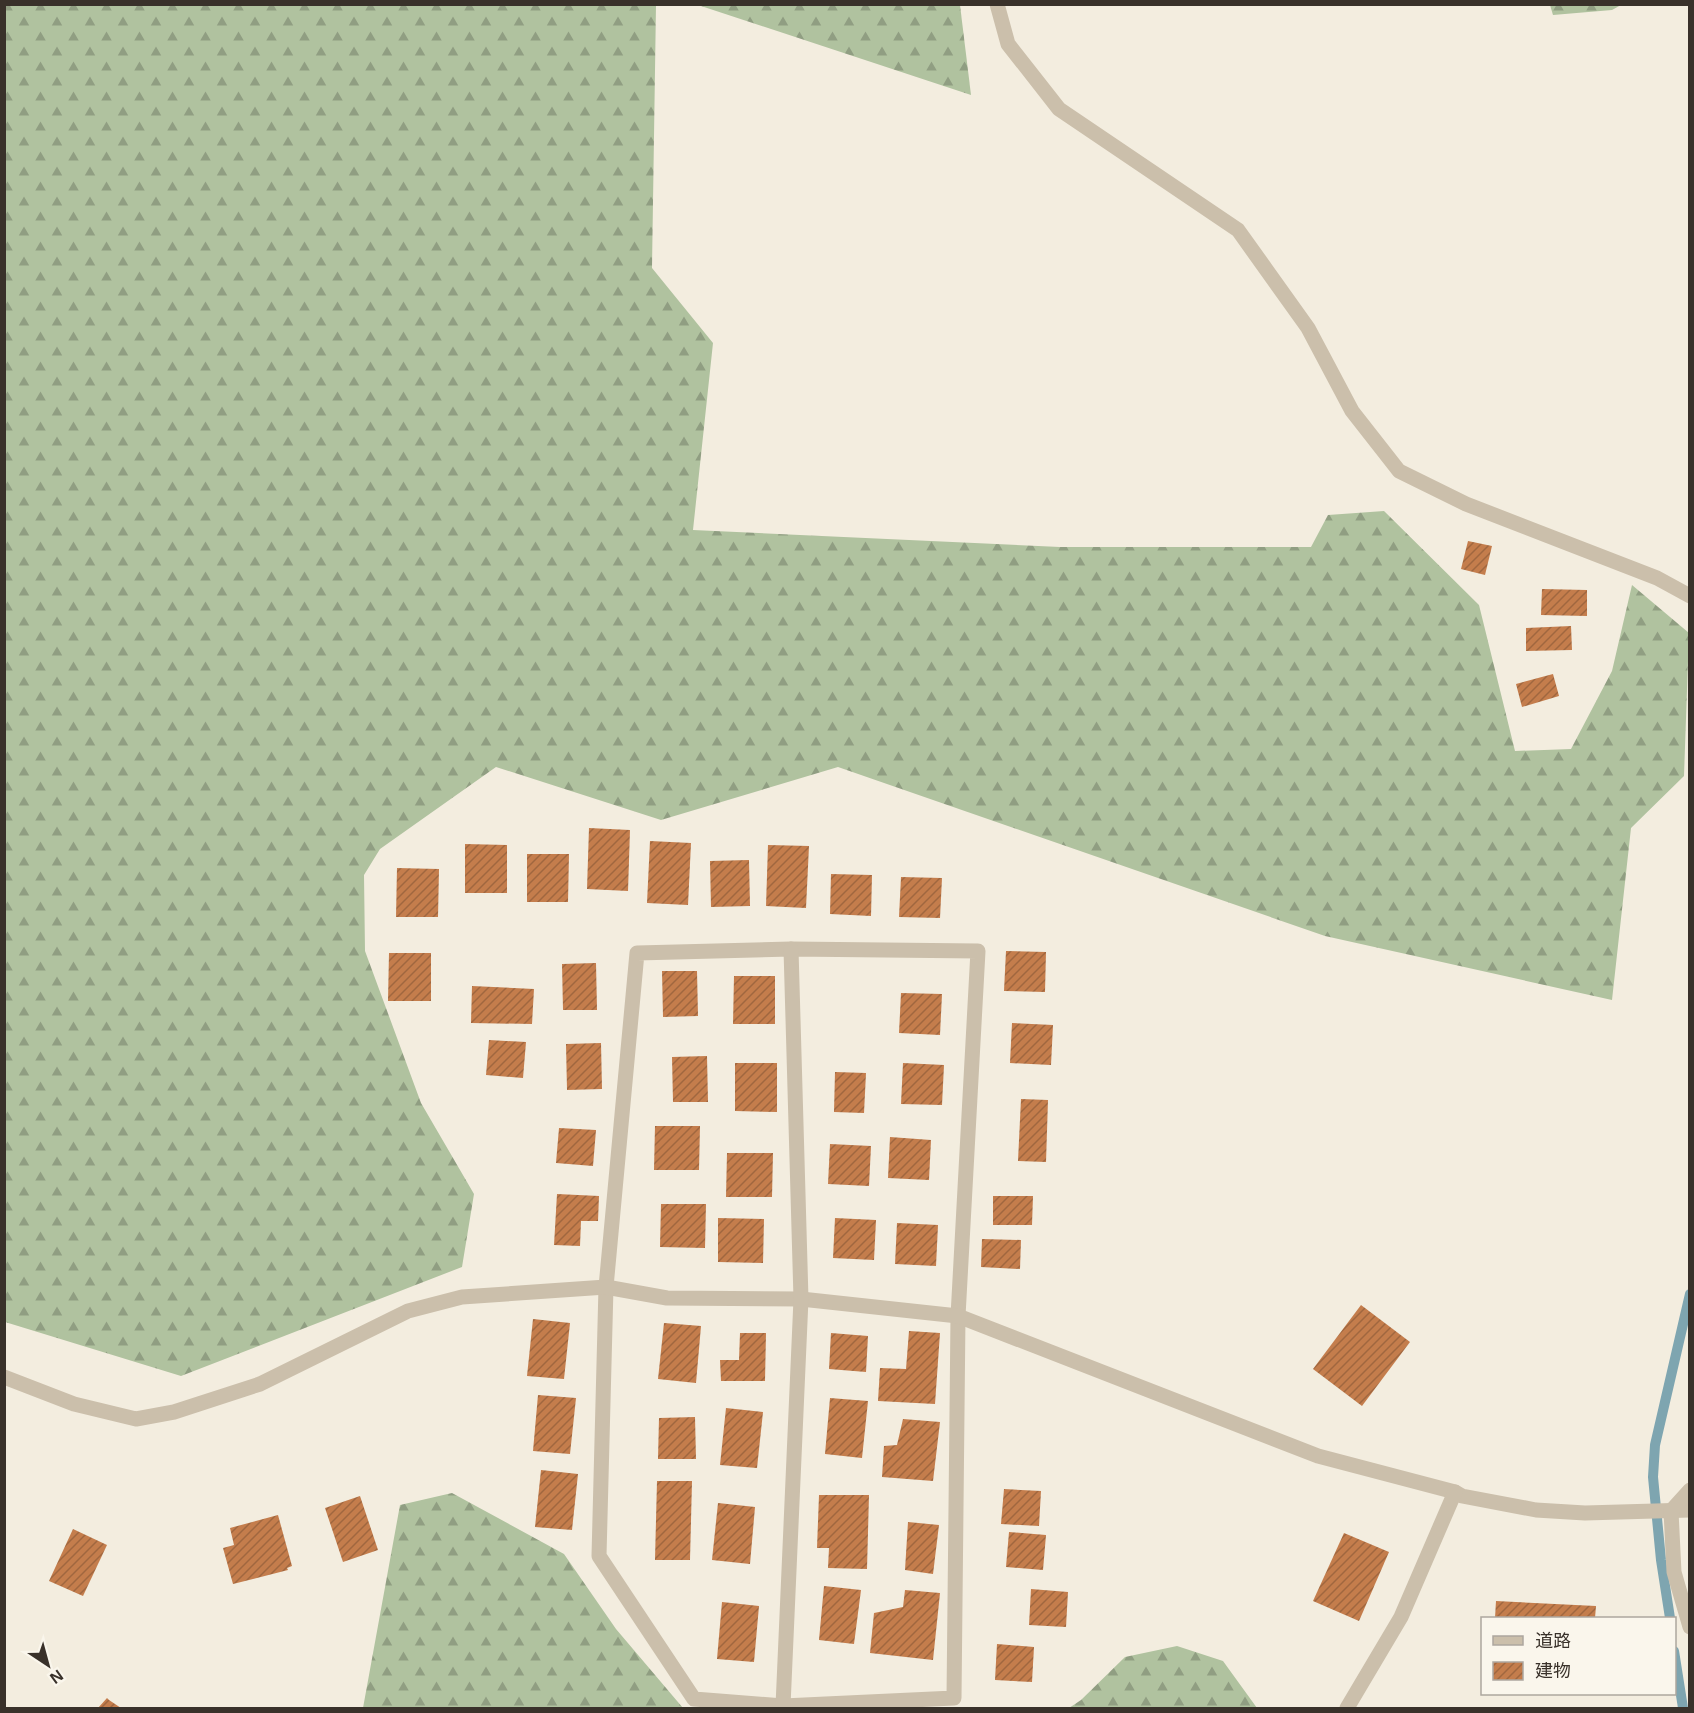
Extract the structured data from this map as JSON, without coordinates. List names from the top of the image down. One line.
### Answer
{"legend":["道路","建物"],"north":"bottom right"}
